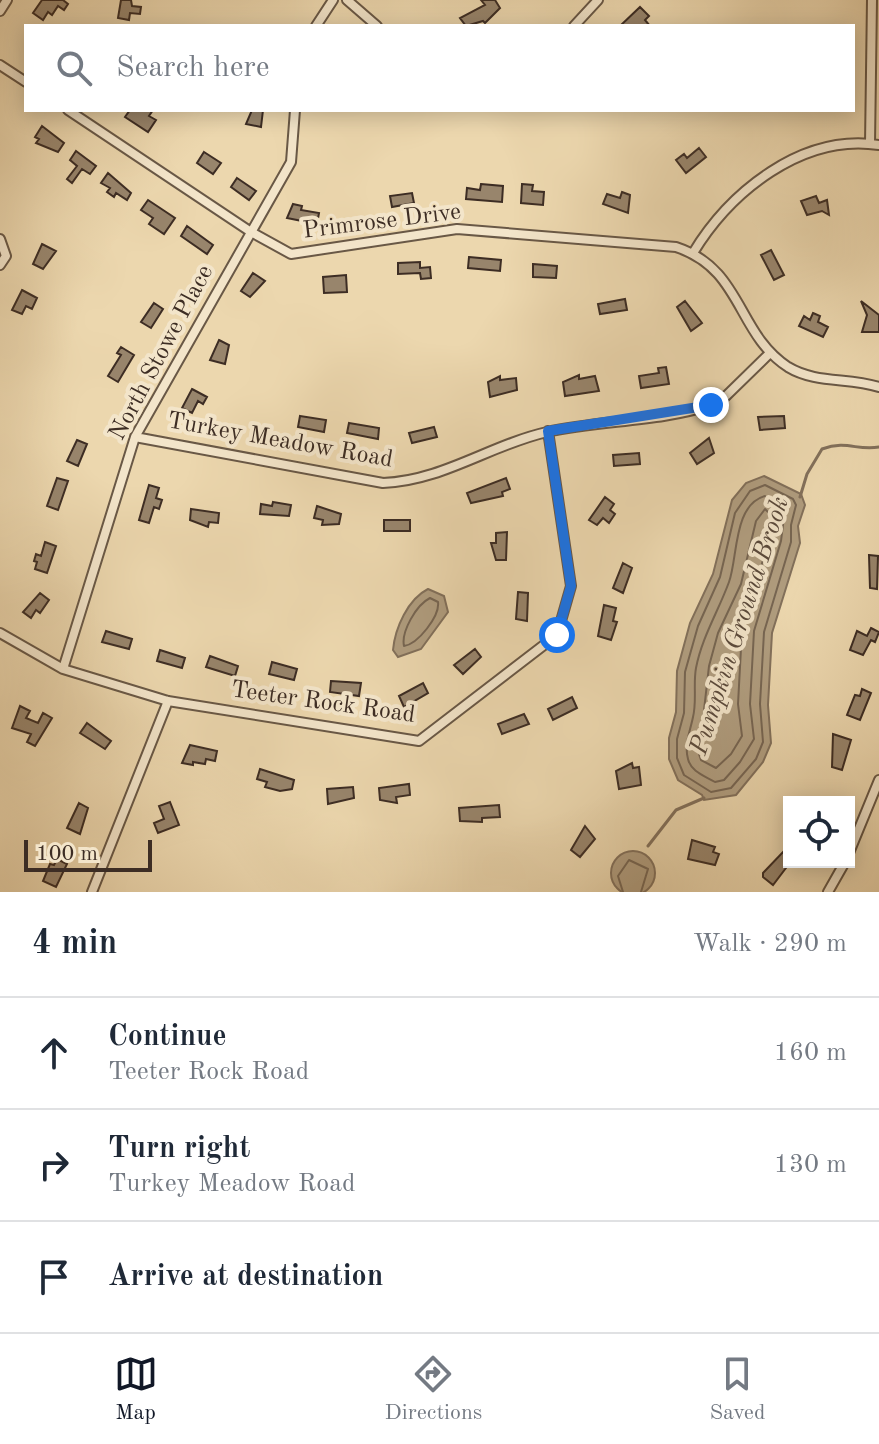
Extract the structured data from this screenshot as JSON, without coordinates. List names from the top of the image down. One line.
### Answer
{"streets":{"street":["Primrose Drive","North Stowe Place","Turkey Meadow Road","Teeter Rock Road"]},"crossings":[["Primrose Drive","North Stowe Place"],["North Stowe Place","Turkey Meadow Road"],["North Stowe Place","Teeter Rock Road"],["Turkey Meadow Road","Teeter Rock Road"]],"water":["Pumpkin Ground Brook"],"scale_bar":"100 m","page":{"search":"Search here","scale":"100 m","heading":["4 min","Walk · 290 m"],"list":[["Continue","Teeter Rock Road","160 m"],["Turn right","Turkey Meadow Road","130 m"],"Arrive at destination"],"nav":["Map","Directions","Saved"]}}
